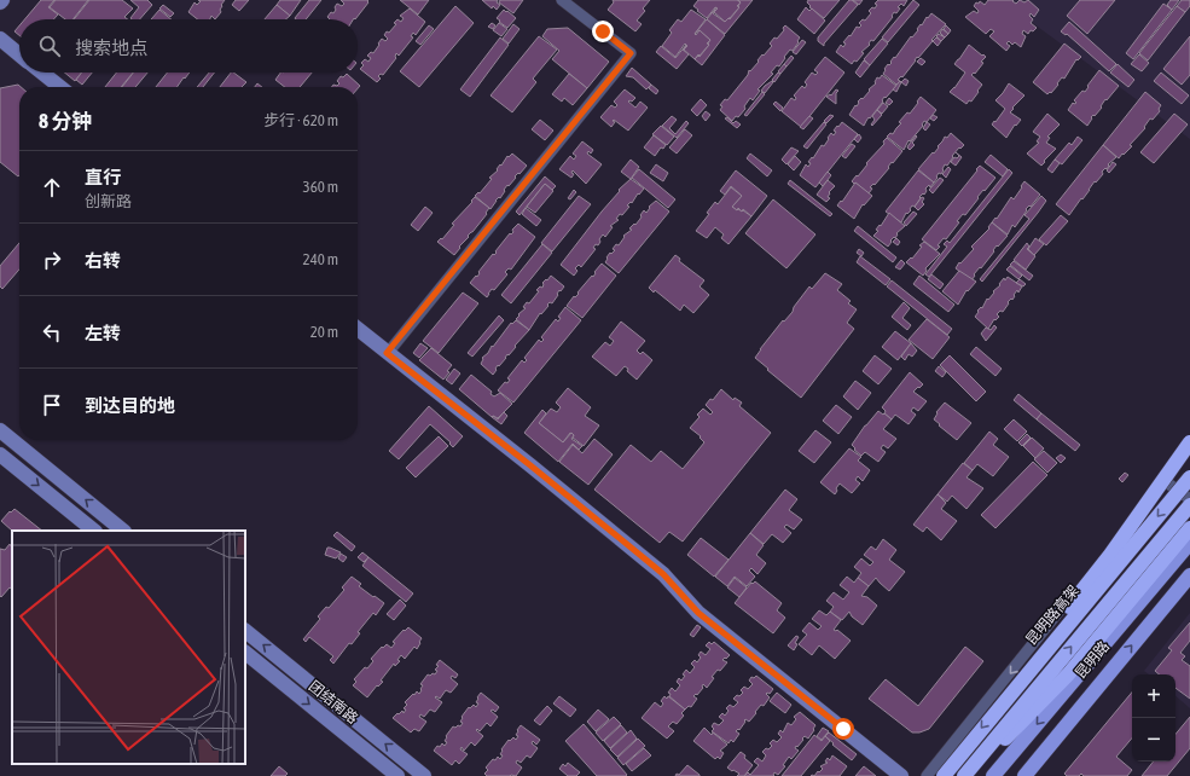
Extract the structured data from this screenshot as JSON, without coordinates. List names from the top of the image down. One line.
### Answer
{"streets":{"highway":["昆明路高架"],"main road":["昆明路"],"street":["团结南路"]},"page":{"search":"搜索地点","heading":["8 分钟","步行 · 620 m"],"list":[["直行","创新路","360 m"],["右转","240 m"],["左转","20 m"],"到达目的地"],"map_buttons":["+","−"]}}
